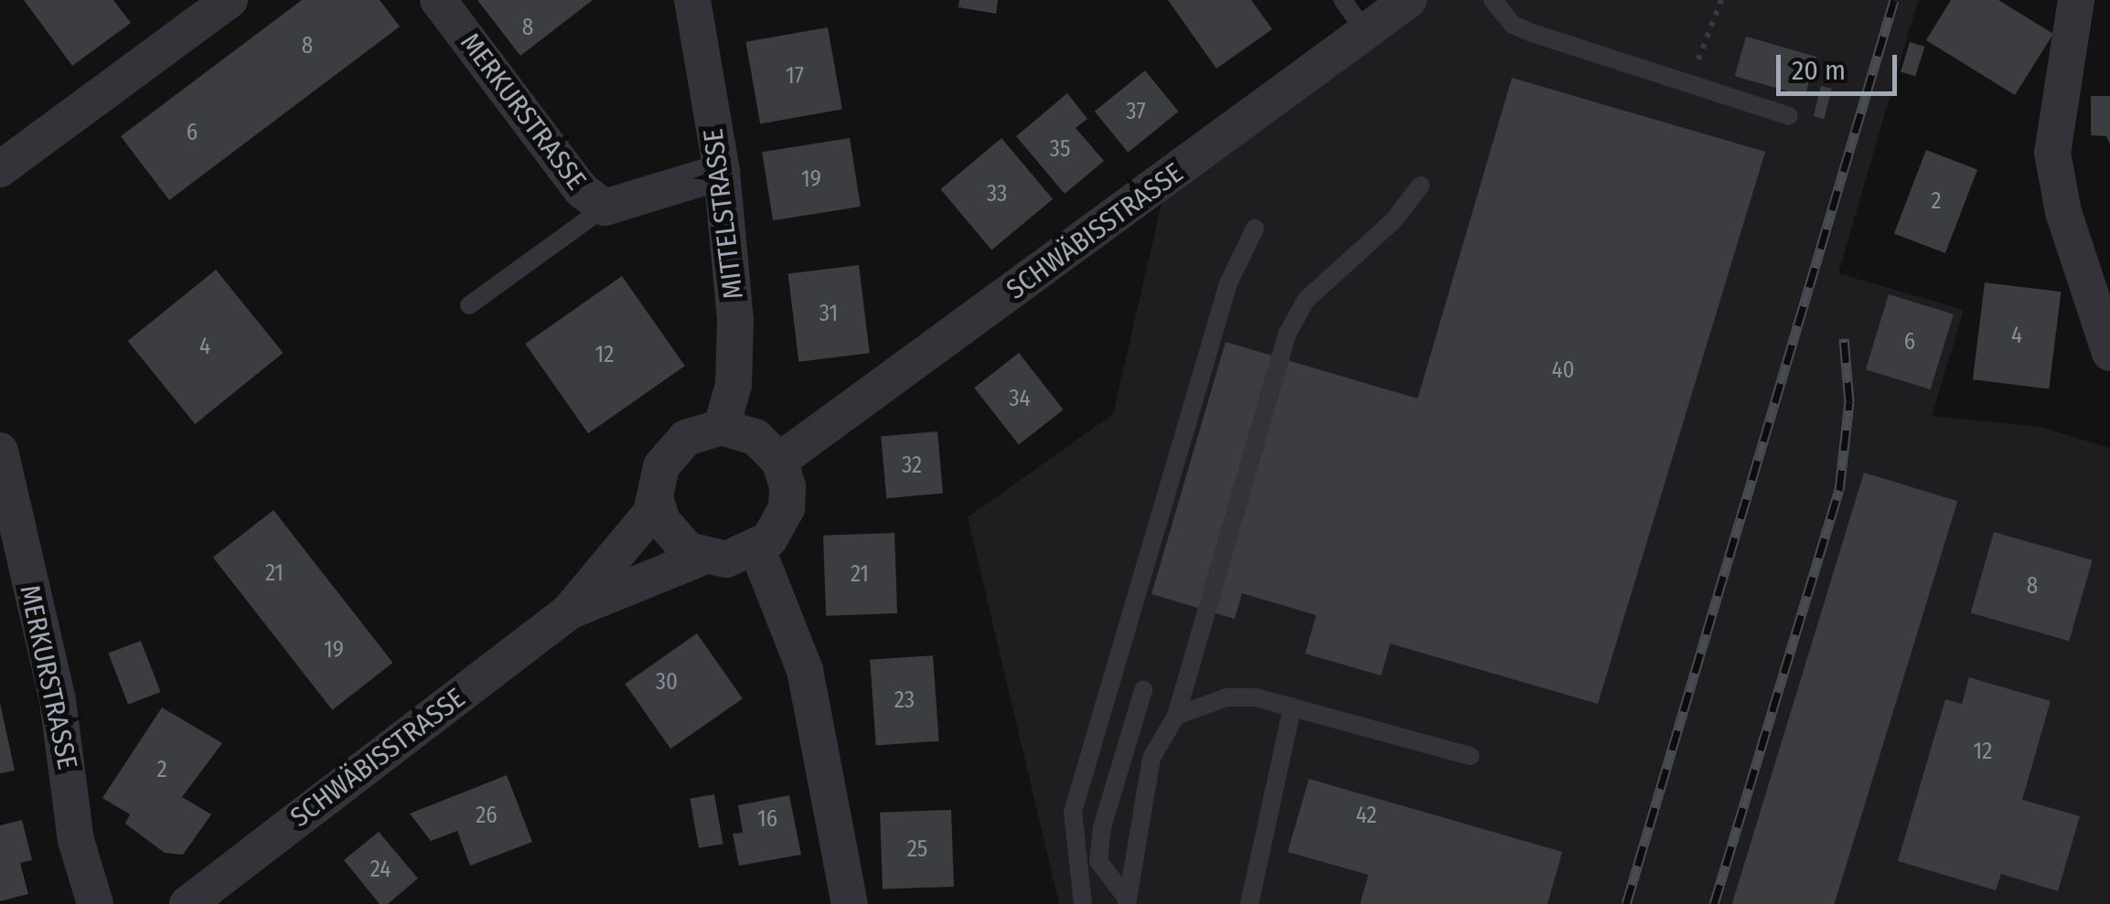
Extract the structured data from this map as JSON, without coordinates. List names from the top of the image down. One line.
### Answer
{"streets":{"street":["MERKURSTRASSE","MITTELSTRASSE","SCHWÄBISSTRASSE"]},"crossings":[["MERKURSTRASSE","MITTELSTRASSE"],["MITTELSTRASSE","SCHWÄBISSTRASSE"]],"house_numbers":["8","8","17","37","6","35","19","33","2","31","4","6","4","12","40","34","32","21","21","8","19","30","23","12","2","26","42","16","25","24"],"scale_bar":"20 m"}
